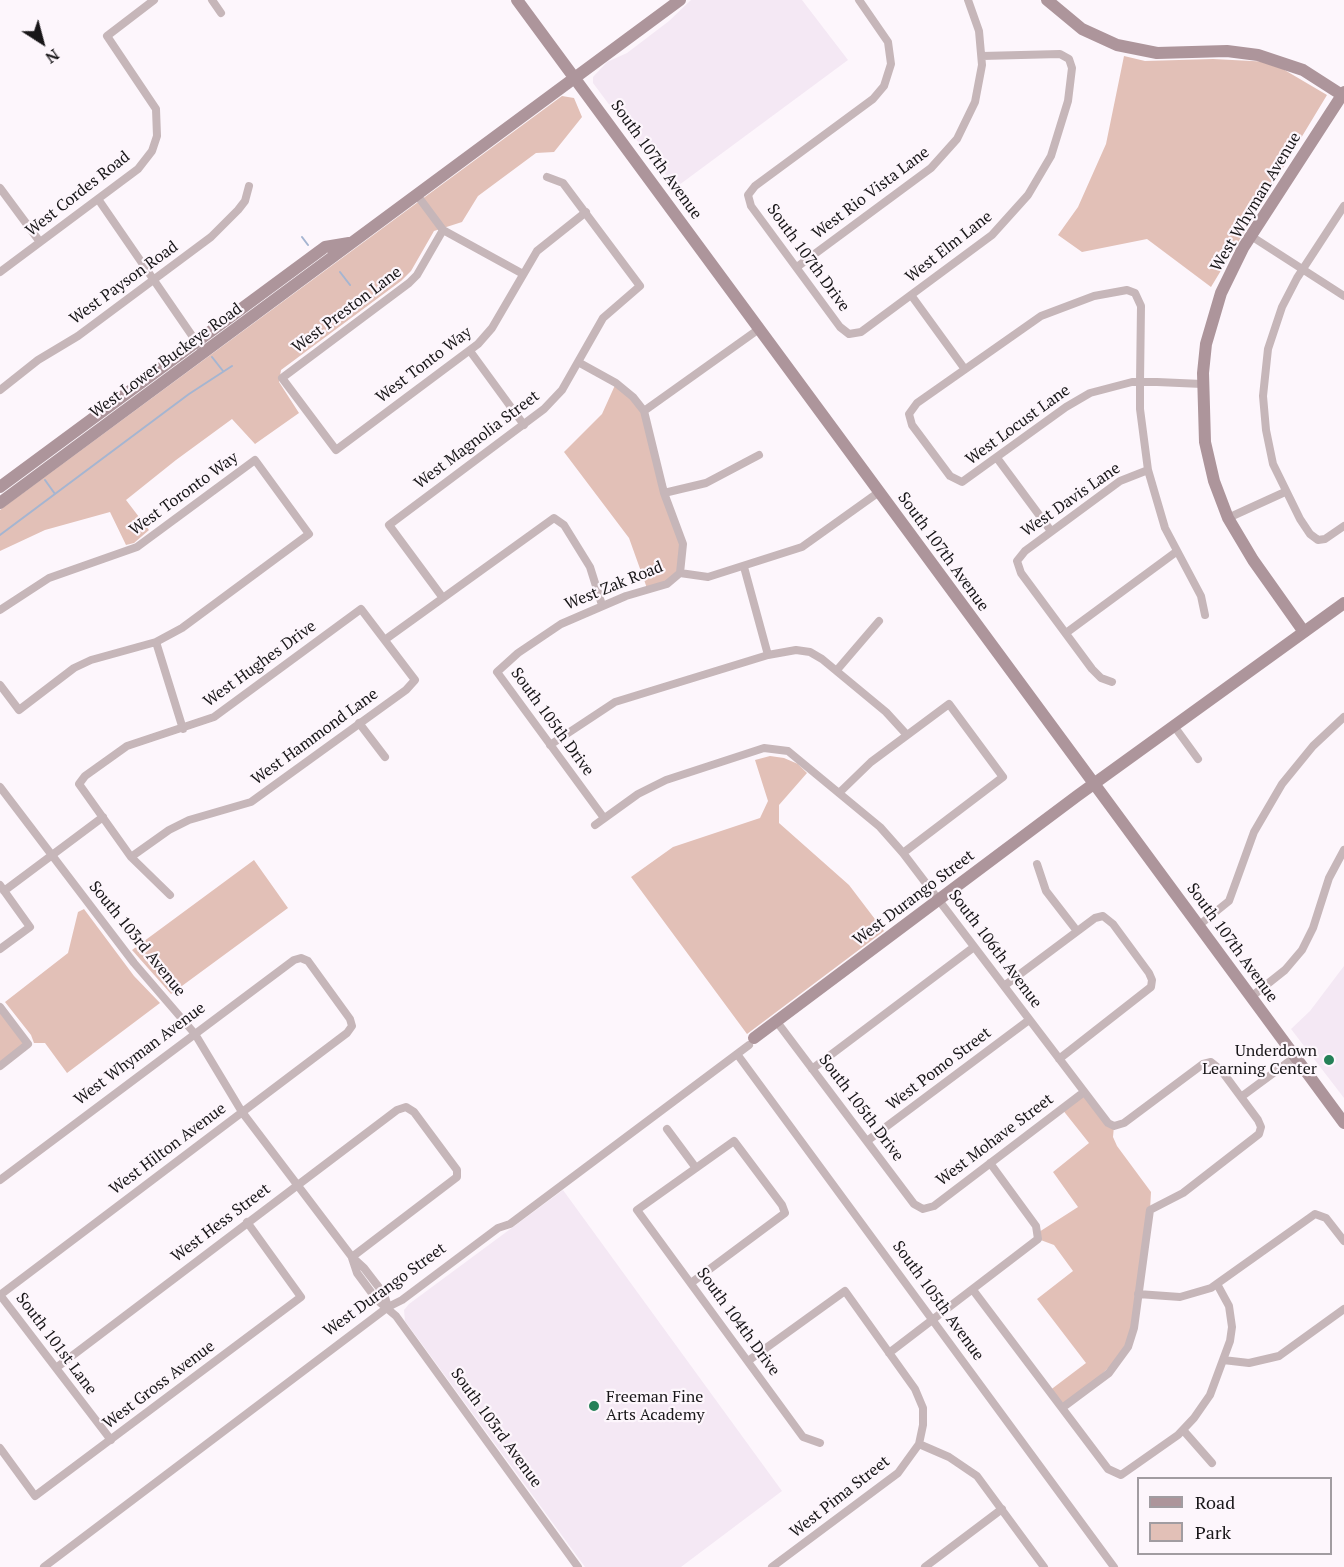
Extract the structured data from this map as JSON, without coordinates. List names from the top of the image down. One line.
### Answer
{"streets":{"main road":["South 107th Avenue","West Whyman Avenue","West Lower Buckeye Road","West Durango Street"],"street":["West Rio Vista Lane","West Cordes Road","West Elm Lane","South 107th Drive","West Payson Road","West Preston Lane","West Tonto Way","West Locust Lane","West Magnolia Street","West Toronto Way","West Davis Lane","West Zak Road","West Hughes Drive","South 105th Drive","West Hammond Lane","South 103rd Avenue","South 106th Avenue","West Pomo Street","West Mohave Street","West Hilton Avenue","West Hess Street","South 105th Avenue","South 104th Drive","South 101st Lane","West Gross Avenue","West Pima Street"]},"crossings":[["South 107th Avenue","West Lower Buckeye Road"],["South 107th Avenue","West Zak Road"],["South 107th Avenue","West Durango Street"],["West Rio Vista Lane","West Elm Lane"],["West Rio Vista Lane","South 107th Drive"],["West Whyman Avenue","West Locust Lane"],["West Whyman Avenue","South 103rd Avenue"],["West Whyman Avenue","West Hilton Avenue"],["West Elm Lane","South 107th Drive"],["West Preston Lane","West Tonto Way"],["West Tonto Way","West Magnolia Street"],["West Zak Road","South 105th Drive"],["West Hughes Drive","West Hammond Lane"],["South 105th Drive","West Durango Street"],["South 105th Drive","South 106th Avenue"],["South 105th Drive","West Pomo Street"],["South 105th Drive","West Mohave Street"],["West Durango Street","South 103rd Avenue"],["West Durango Street","South 106th Avenue"],["West Durango Street","South 105th Avenue"],["South 103rd Avenue","West Hilton Avenue"],["South 103rd Avenue","West Hess Street"],["South 106th Avenue","West Pomo Street"],["South 106th Avenue","West Mohave Street"],["West Hilton Avenue","South 101st Lane"],["West Hess Street","South 101st Lane"],["West Hess Street","West Gross Avenue"],["South 101st Lane","West Gross Avenue"]],"places":["Underdown Learning Center","Freeman Fine Arts Academy"],"legend":["Road","Park"],"north":"bottom right"}
